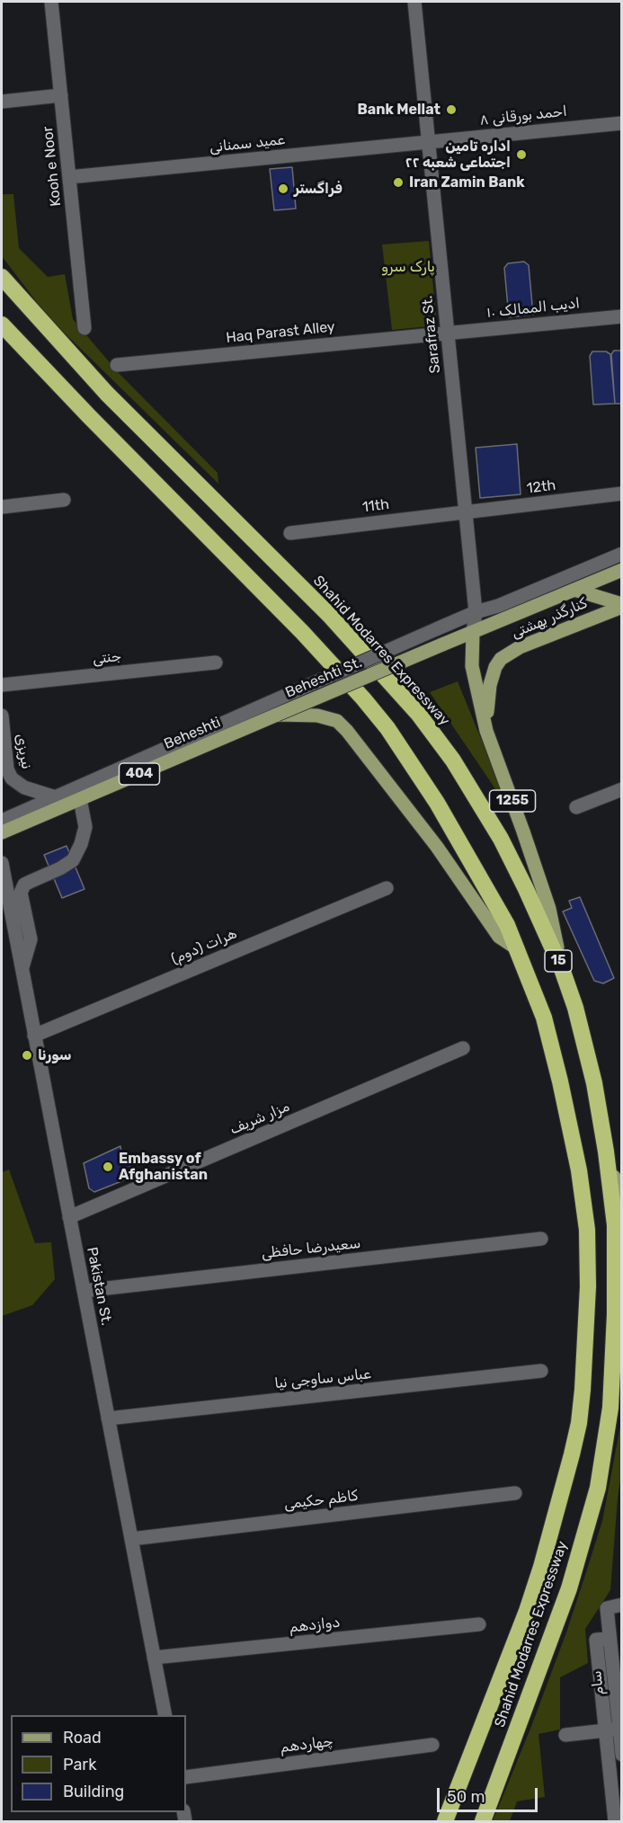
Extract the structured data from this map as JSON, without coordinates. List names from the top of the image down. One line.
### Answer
{"streets":{"highway":["Shahid Modarres Expressway","15"],"main road":["کنارگذر بهشتی","Beheshti St.","Beheshti","404","1255"],"street":["احمد بورقانی ۸","عمید سمنانی","Kooh e Noor","ادیب الممالک ۱۰","Haq Parast Alley","Sarafraz St.","12th","11th","جنتی","نیریزی","هرات (دوم)","مزار شریف","سعیدرضا حافظی","Pakistan St.","عباس ساوجی نیا","کاظم حکیمی","دوازدهم","سام","چهاردهم"]},"crossings":[["احمد بورقانی ۸","عمید سمنانی"],["احمد بورقانی ۸","Sarafraz St."],["عمید سمنانی","Kooh e Noor"],["عمید سمنانی","Sarafraz St."],["ادیب الممالک ۱۰","Haq Parast Alley"],["ادیب الممالک ۱۰","Sarafraz St."],["Haq Parast Alley","Sarafraz St."],["Sarafraz St.","12th"],["Sarafraz St.","11th"],["Sarafraz St.","Beheshti St."],["Sarafraz St.","404"],["Sarafraz St.","1255"],["12th","11th"],["کنارگذر بهشتی","1255"],["Shahid Modarres Expressway","1255"],["Beheshti St.","Beheshti"],["Beheshti St.","404"],["Beheshti St.","1255"],["404","1255"],["هرات (دوم)","Pakistan St."],["مزار شریف","Pakistan St."],["سعیدرضا حافظی","Pakistan St."],["Pakistan St.","عباس ساوجی نیا"],["Pakistan St.","کاظم حکیمی"],["Pakistan St.","دوازدهم"]],"parks":["پارک سرو"],"places":["Bank Mellat","اداره تامین اجتماعی شعبه ۲۲","Iran Zamin Bank","فراگستر","سورنا","Embassy of Afghanistan"],"legend":["Road","Park","Building"],"scale_bar":"50 m"}
